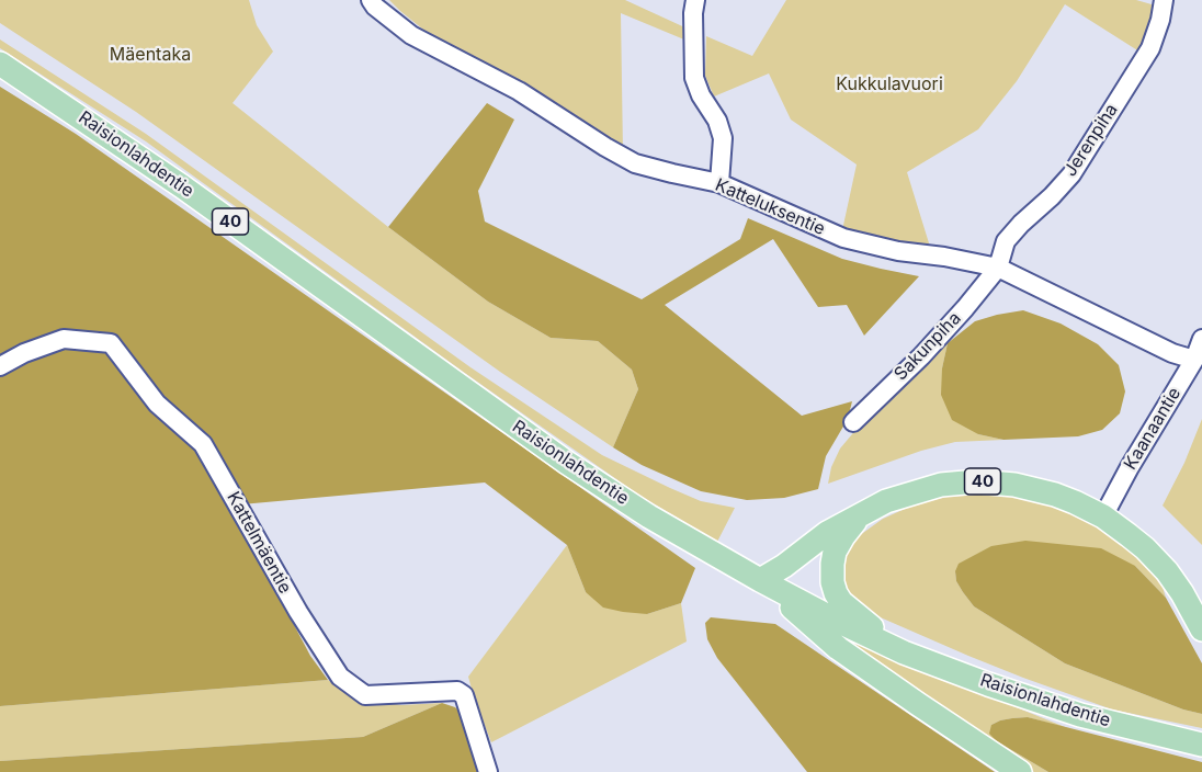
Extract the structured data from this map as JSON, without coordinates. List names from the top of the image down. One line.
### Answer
{"streets":{"main road":["Raisionlahdentie","40"],"street":["Jerenpiha","Katteluksentie","Sakunpiha","Kaanaantie","Kattelmäentie"]},"crossings":[["Jerenpiha","Katteluksentie"],["Jerenpiha","Sakunpiha"],["Raisionlahdentie","40"],["Katteluksentie","Sakunpiha"],["Katteluksentie","Kaanaantie"],["40","Kaanaantie"]],"parks":["Mäentaka","Kukkulavuori"]}
